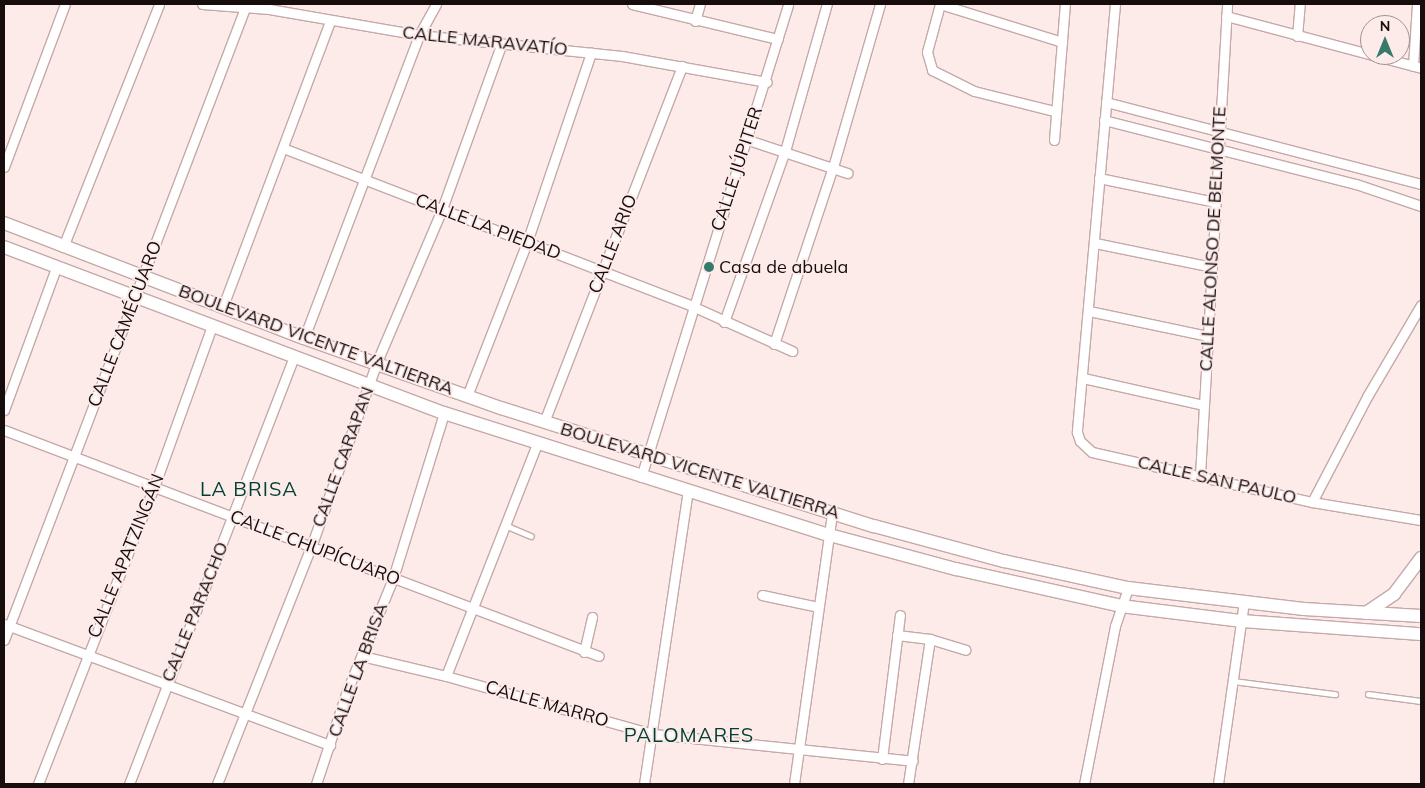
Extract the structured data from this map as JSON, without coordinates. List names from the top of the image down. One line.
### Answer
{"streets":{"main road":["BOULEVARD VICENTE VALTIERRA"],"street":["CALLE MARAVATÍO","CALLE JÚPITER","CALLE LA PIEDAD","CALLE ALONSO DE BELMONTE","CALLE ARIO","CALLE CAMÉCUARO","CALLE CARAPAN","CALLE SAN PAULO","CALLE CHUPÍCUARO","CALLE APATZINGÁN","CALLE PARACHO","CALLE LA BRISA","CALLE MARRO"]},"crossings":[["CALLE MARAVATÍO","CALLE JÚPITER"],["CALLE MARAVATÍO","CALLE ARIO"],["CALLE MARAVATÍO","CALLE CAMÉCUARO"],["CALLE MARAVATÍO","CALLE CARAPAN"],["CALLE JÚPITER","CALLE LA PIEDAD"],["CALLE JÚPITER","BOULEVARD VICENTE VALTIERRA"],["CALLE LA PIEDAD","CALLE ARIO"],["CALLE LA PIEDAD","CALLE CARAPAN"],["CALLE ALONSO DE BELMONTE","CALLE SAN PAULO"],["CALLE ARIO","BOULEVARD VICENTE VALTIERRA"],["CALLE CAMÉCUARO","BOULEVARD VICENTE VALTIERRA"],["CALLE CAMÉCUARO","CALLE CHUPÍCUARO"],["BOULEVARD VICENTE VALTIERRA","CALLE CARAPAN"],["BOULEVARD VICENTE VALTIERRA","CALLE APATZINGÁN"],["BOULEVARD VICENTE VALTIERRA","CALLE PARACHO"],["BOULEVARD VICENTE VALTIERRA","CALLE LA BRISA"],["CALLE CARAPAN","CALLE CHUPÍCUARO"],["CALLE CHUPÍCUARO","CALLE APATZINGÁN"],["CALLE CHUPÍCUARO","CALLE PARACHO"],["CALLE CHUPÍCUARO","CALLE LA BRISA"],["CALLE LA BRISA","CALLE MARRO"]],"districts":["LA BRISA","PALOMARES"],"places":["Casa de abuela"],"north":"top"}
